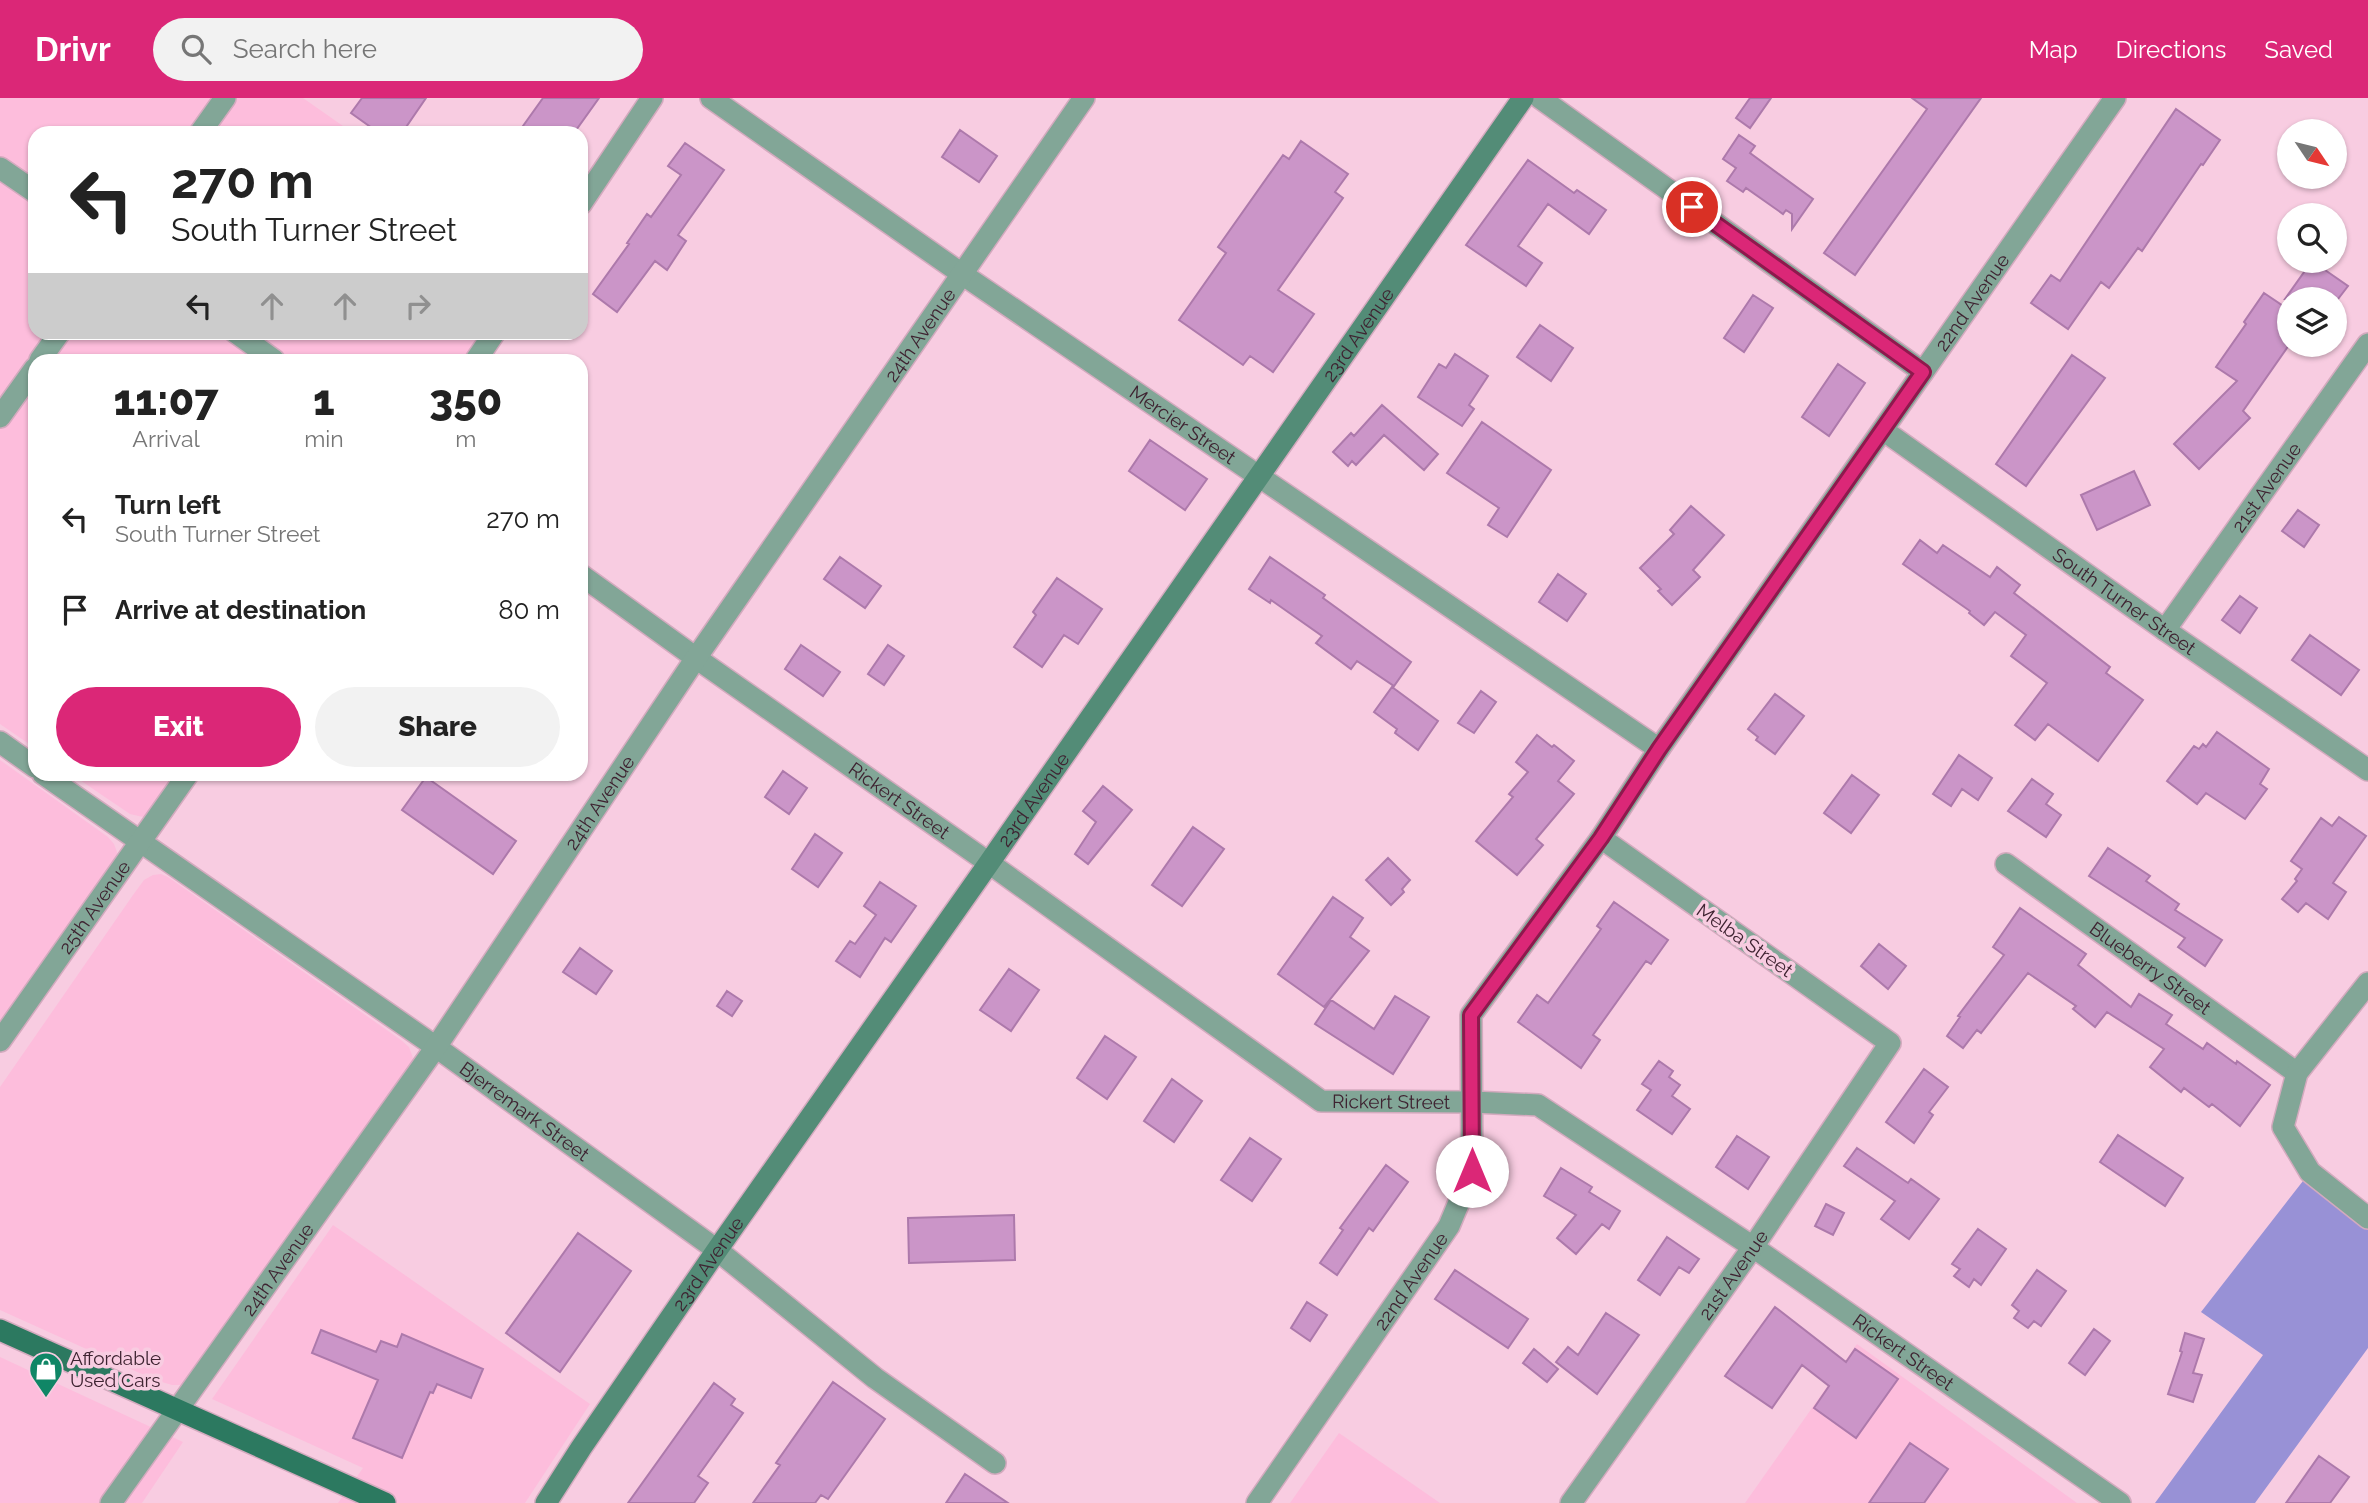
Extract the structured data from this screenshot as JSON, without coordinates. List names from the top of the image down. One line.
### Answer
{"streets":{"street":["22nd Avenue","24th Avenue","23rd Avenue","Mercier Street","21st Avenue","South Turner Street","Rickert Street","25th Avenue","Melba Street","Blueberry Street","Bjerremark Street"]},"crossings":[["22nd Avenue","Mercier Street"],["22nd Avenue","South Turner Street"],["22nd Avenue","Rickert Street"],["22nd Avenue","Melba Street"],["24th Avenue","Mercier Street"],["24th Avenue","Rickert Street"],["24th Avenue","Bjerremark Street"],["23rd Avenue","Mercier Street"],["23rd Avenue","Rickert Street"],["23rd Avenue","Bjerremark Street"],["21st Avenue","South Turner Street"],["21st Avenue","Rickert Street"],["21st Avenue","Melba Street"],["25th Avenue","Bjerremark Street"]],"places":{"shop":["Affordable Used Cars"]},"north":"bottom right","page":{"header":"Drivr","search":"Search here","nav":["Map","Directions","Saved"],"turn":["270 m","South Turner Street"],"eta":["11:07","Arrival","1","min","350","m"],"list":[{"name":"Turn left","note":"South Turner Street","value":"270 m"},{"name":"Arrive at destination","value":"80 m"}],"buttons":["Exit","Share"]}}
